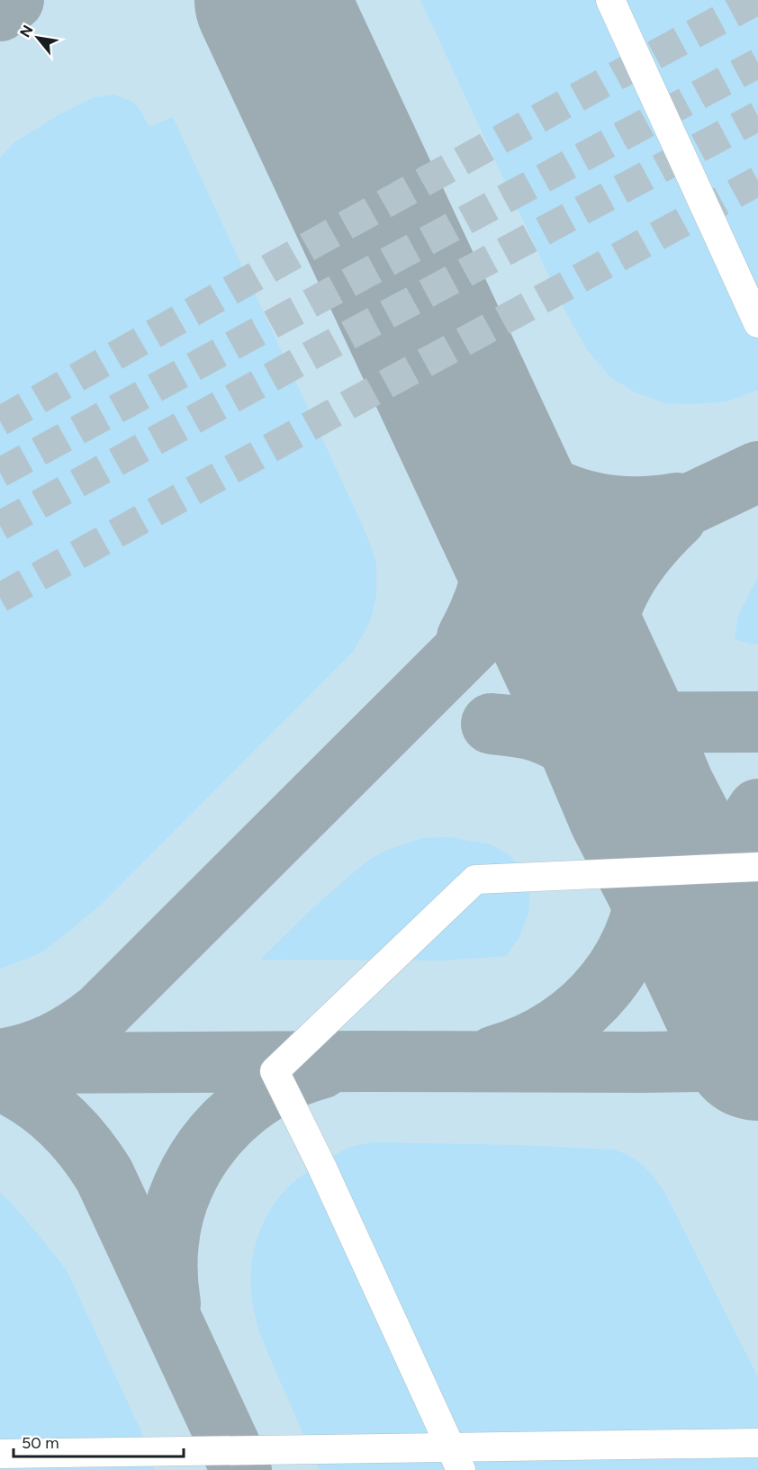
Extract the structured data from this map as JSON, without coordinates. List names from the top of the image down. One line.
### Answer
{"scale_bar":"50 m","north":"top left"}
